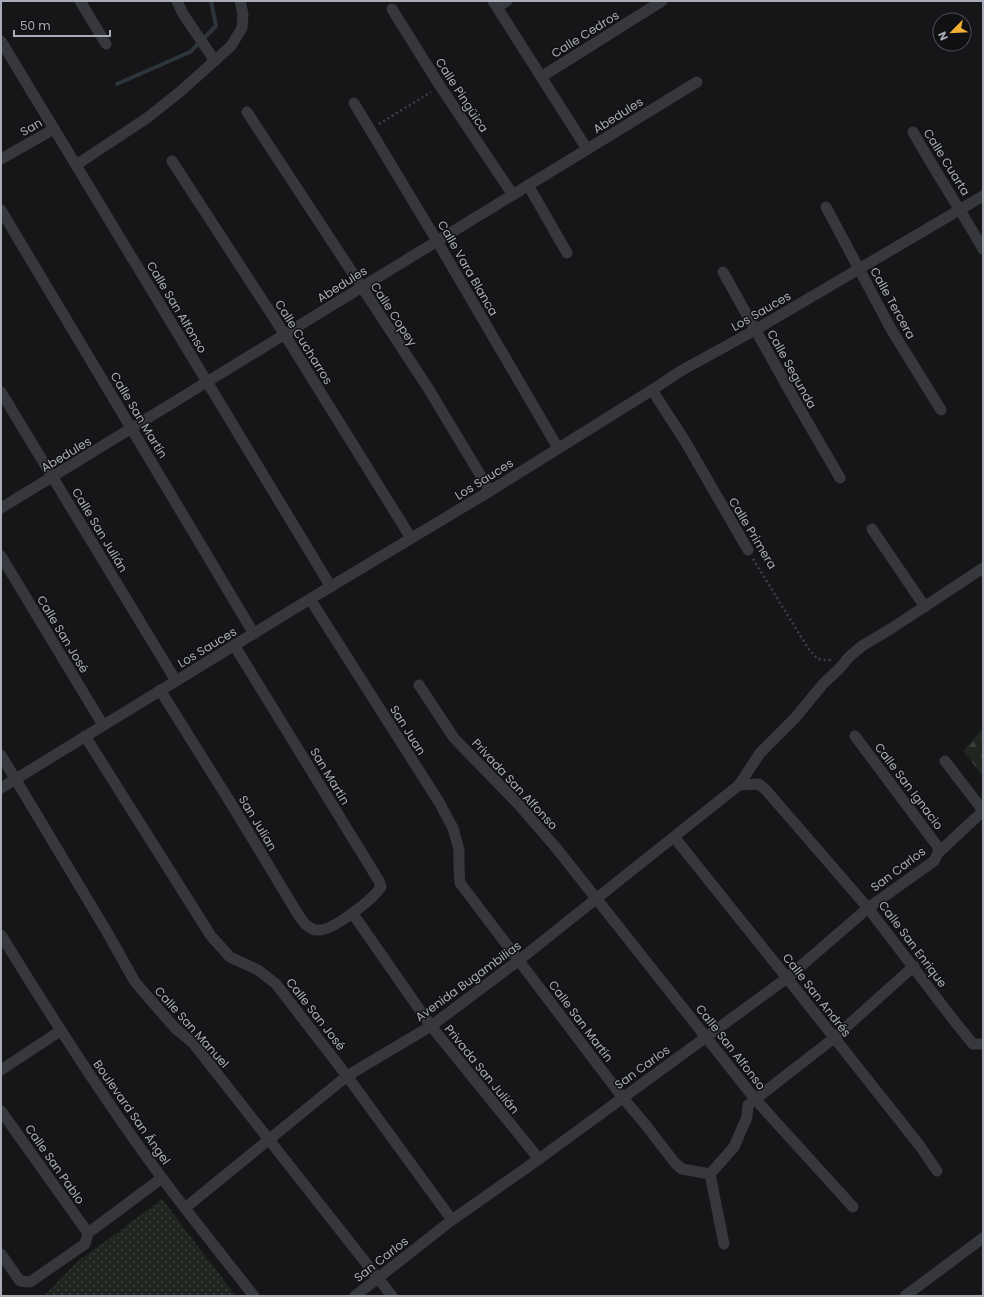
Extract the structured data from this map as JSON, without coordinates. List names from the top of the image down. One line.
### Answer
{"streets":{"street":["Calle Cedros","Calle Pingüica","Abedules","San","Calle Cuarta","Calle Vara Blanca","Calle Tercera","Calle San Alfonso","Los Sauces","Calle Copey","Calle Cucharros","Calle Segunda","Calle San Martín","Calle San Julián","Calle Primera","Calle San José","San Juan","San Martín","Privada San Alfonso","Calle San Ignacio","San Julian","San Carlos","Calle San Enrique","Avenida Bugambilias","Calle San Andrés","Calle San Manuel","Privada San Julián","Boulevard San Ángel","Calle San Pablo"]},"crossings":[["Calle Pingüica","Abedules"],["Abedules","Calle Vara Blanca"],["Abedules","Calle San Alfonso"],["Abedules","Calle Copey"],["Abedules","Calle Cucharros"],["Abedules","Calle San Martín"],["Abedules","Calle San Julián"],["San","Calle San Alfonso"],["Calle Cuarta","Los Sauces"],["Calle Vara Blanca","Los Sauces"],["Calle Tercera","Los Sauces"],["Calle San Alfonso","Los Sauces"],["Calle San Alfonso","Privada San Alfonso"],["Calle San Alfonso","San Carlos"],["Calle San Alfonso","Avenida Bugambilias"],["Los Sauces","Calle Copey"],["Los Sauces","Calle Cucharros"],["Los Sauces","Calle Segunda"],["Los Sauces","Calle San Martín"],["Los Sauces","Calle San Julián"],["Los Sauces","Calle Primera"],["Los Sauces","Calle San José"],["Los Sauces","San Juan"],["Los Sauces","San Martín"],["Los Sauces","San Julian"],["Los Sauces","Calle San Manuel"],["Calle San Martín","San Juan"],["Calle San Martín","San Carlos"],["Calle San Martín","Avenida Bugambilias"],["Calle Primera","Avenida Bugambilias"],["Calle San José","San Carlos"],["Calle San José","Avenida Bugambilias"],["San Martín","San Julian"],["San Martín","Privada San Julián"],["Privada San Alfonso","Avenida Bugambilias"],["Calle San Ignacio","San Carlos"],["San Julian","Privada San Julián"],["San Carlos","Calle San Enrique"],["San Carlos","Calle San Andrés"],["San Carlos","Calle San Manuel"],["San Carlos","Privada San Julián"],["Calle San Enrique","Avenida Bugambilias"],["Avenida Bugambilias","Calle San Andrés"],["Avenida Bugambilias","Calle San Manuel"],["Avenida Bugambilias","Privada San Julián"],["Avenida Bugambilias","Boulevard San Ángel"]],"scale_bar":"50 m","north":"bottom left"}
